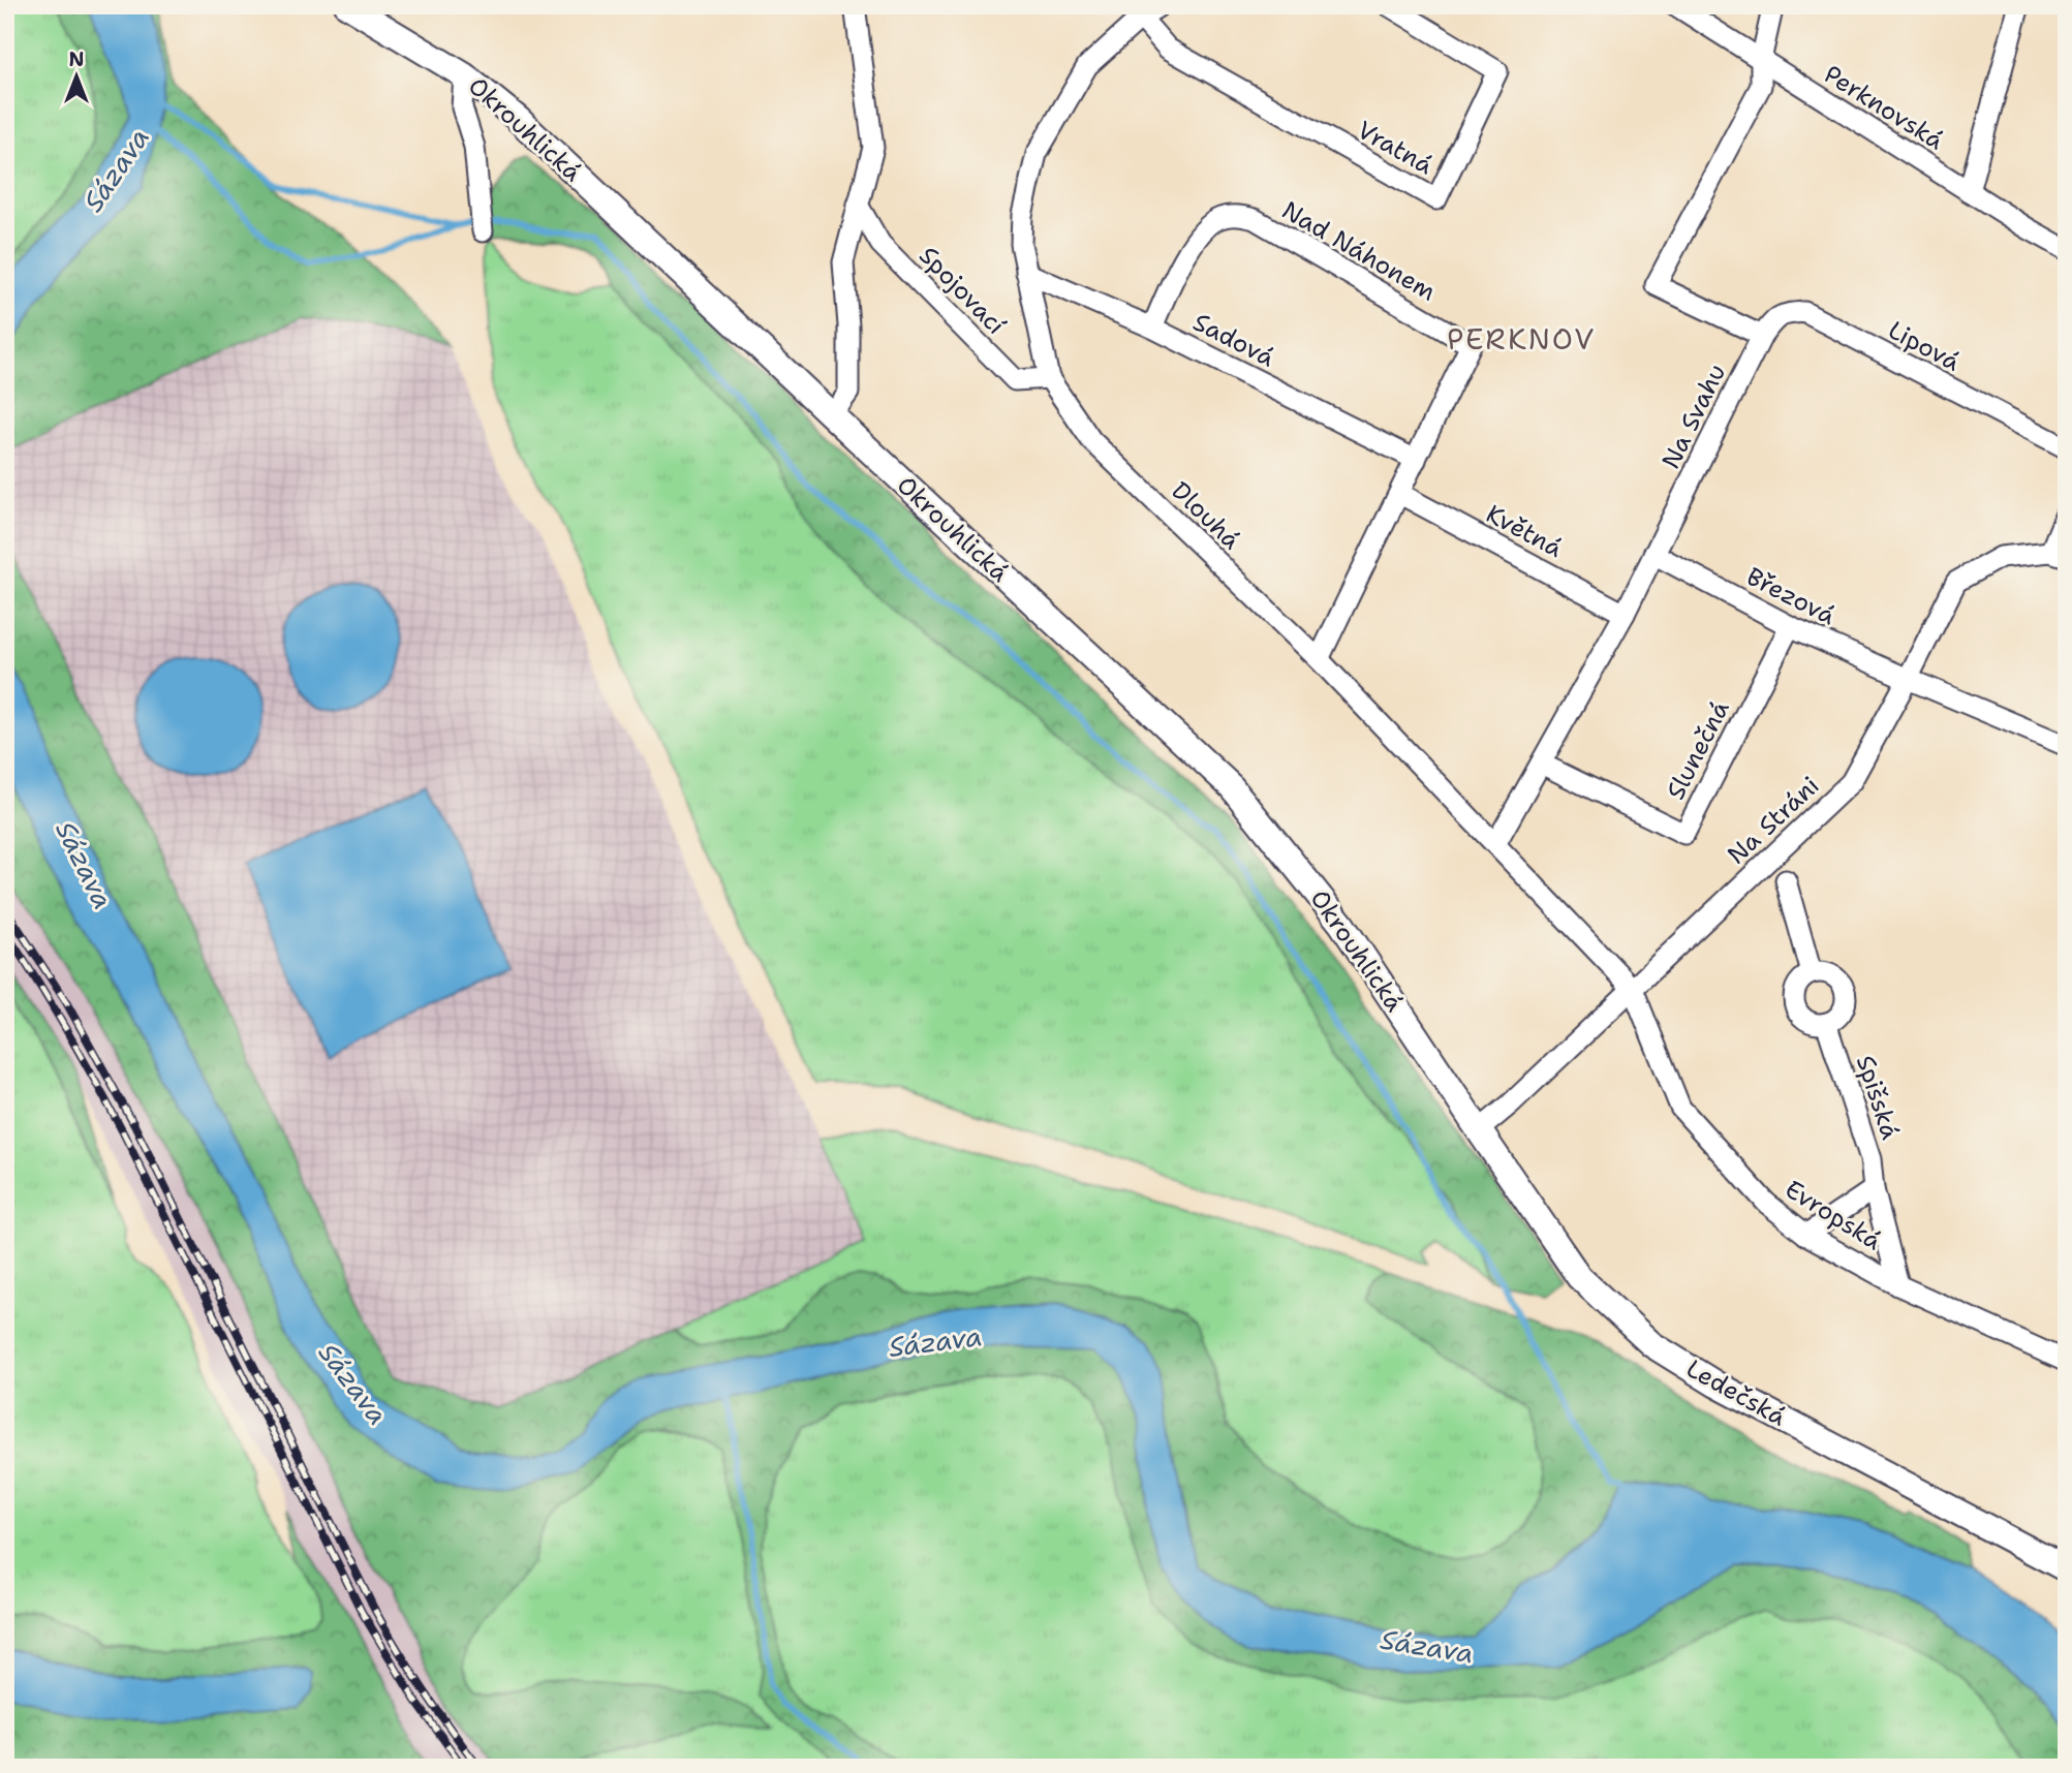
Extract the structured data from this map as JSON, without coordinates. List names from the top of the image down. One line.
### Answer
{"streets":{"main road":["Okrouhlická","Ledečská"],"street":["Perknovská","Vratná","Nad Náhonem","Spojovací","Sadová","Lipová","Na Svahu","Dlouhá","Květná","Březová","Slunečná","Na Stráni","Spišská","Evropská"]},"crossings":[["Okrouhlická","Na Stráni"],["Okrouhlická","Ledečská"],["Vratná","Dlouhá"],["Nad Náhonem","Sadová"],["Spojovací","Dlouhá"],["Sadová","Dlouhá"],["Lipová","Na Svahu"],["Na Svahu","Dlouhá"],["Na Svahu","Květná"],["Na Svahu","Březová"],["Na Svahu","Slunečná"],["Dlouhá","Na Stráni"],["Dlouhá","Evropská"],["Březová","Slunečná"],["Březová","Na Stráni"],["Na Stráni","Evropská"],["Na Stráni","Ledečská"],["Spišská","Evropská"]],"districts":["PERKNOV"],"water":["Sázava"],"north":"top"}
